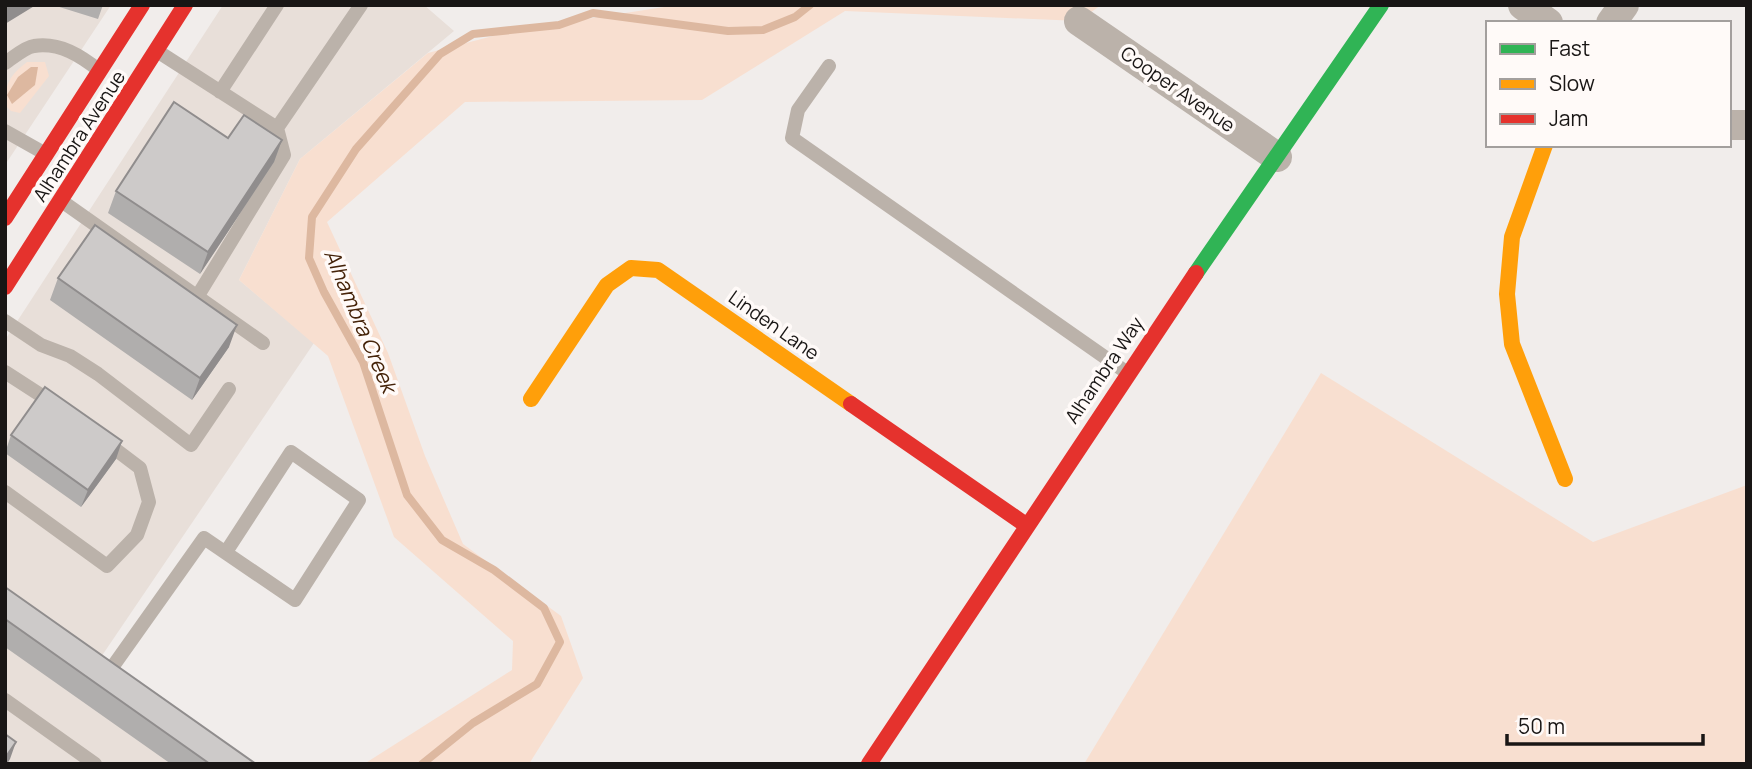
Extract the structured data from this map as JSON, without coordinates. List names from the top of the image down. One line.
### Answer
{"streets":{"street":["Cooper Avenue","Alhambra Avenue","Linden Lane","Alhambra Way"]},"crossings":[["Cooper Avenue","Alhambra Way"],["Linden Lane","Alhambra Way"]],"water":["Alhambra Creek"],"legend":["Fast","Slow","Jam"],"scale_bar":"50 m"}
